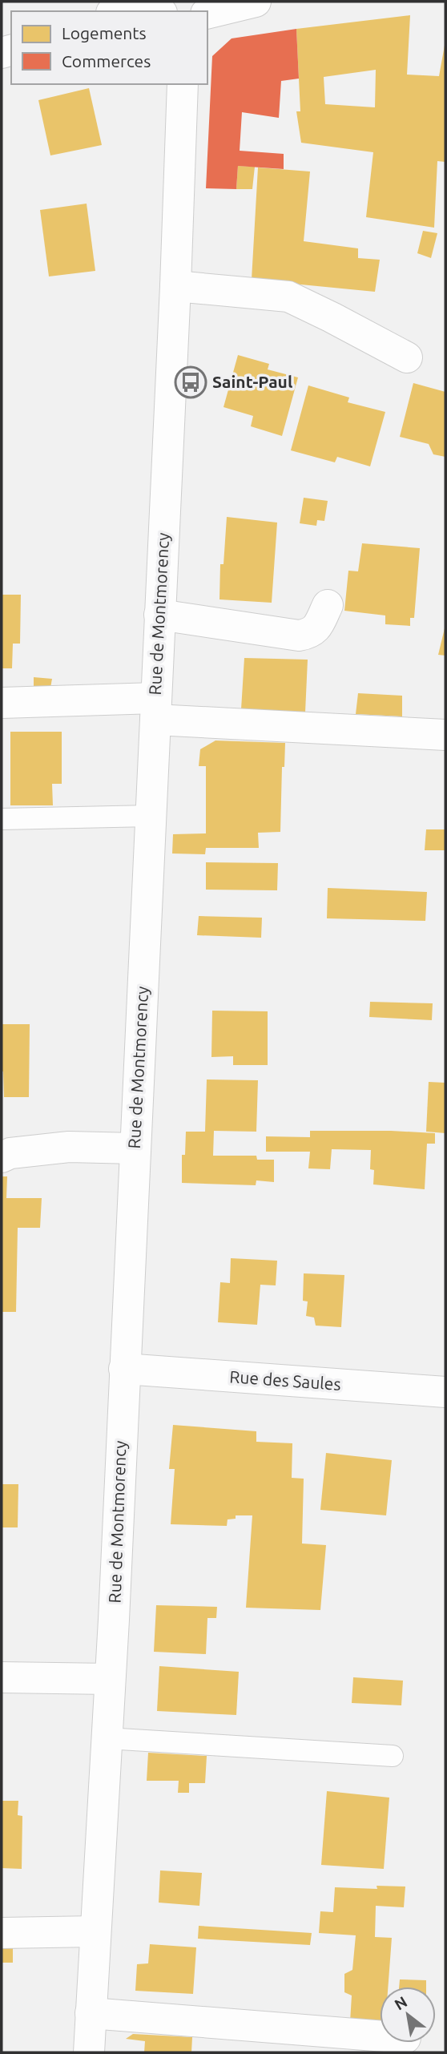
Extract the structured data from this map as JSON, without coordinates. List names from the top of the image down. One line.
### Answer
{"streets":{"street":["Rue de Montmorency","Rue des Saules"]},"crossings":[["Rue de Montmorency","Rue des Saules"]],"places":{"bus stop":["Saint-Paul"]},"legend":["Logements","Commerces"],"north":"top left"}
